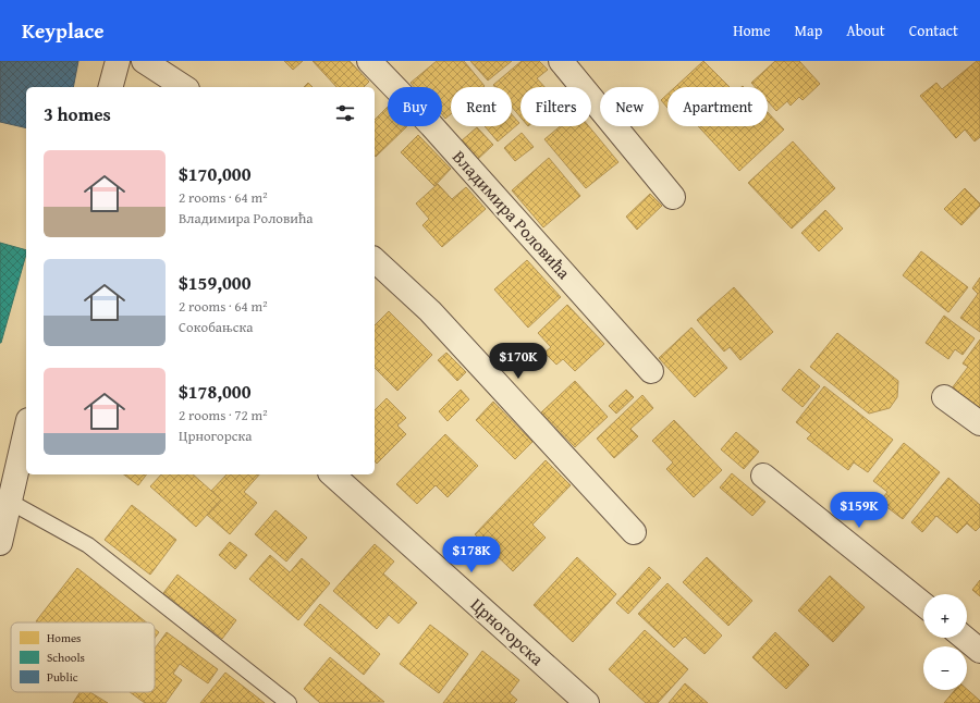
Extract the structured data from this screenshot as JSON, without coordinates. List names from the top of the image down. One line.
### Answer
{"streets":{"street":["Владимира Роловића","Црногорска"]},"legend":["Homes","Schools","Public"],"page":{"header":"Keyplace","nav":["Home","Map","About","Contact"],"chip":["Buy","Rent","Filters","New","Apartment"],"heading":"3 homes","list":[{"name":"$170,000","note":"2 rooms · 64 m² · Владимира Роловића"},{"name":"$159,000","note":"2 rooms · 64 m² · Сокобањска"},{"name":"$178,000","note":"2 rooms · 72 m² · Црногорска"}],"price":["$170K","$159K","$178K"],"map_buttons":["+","−"]}}
